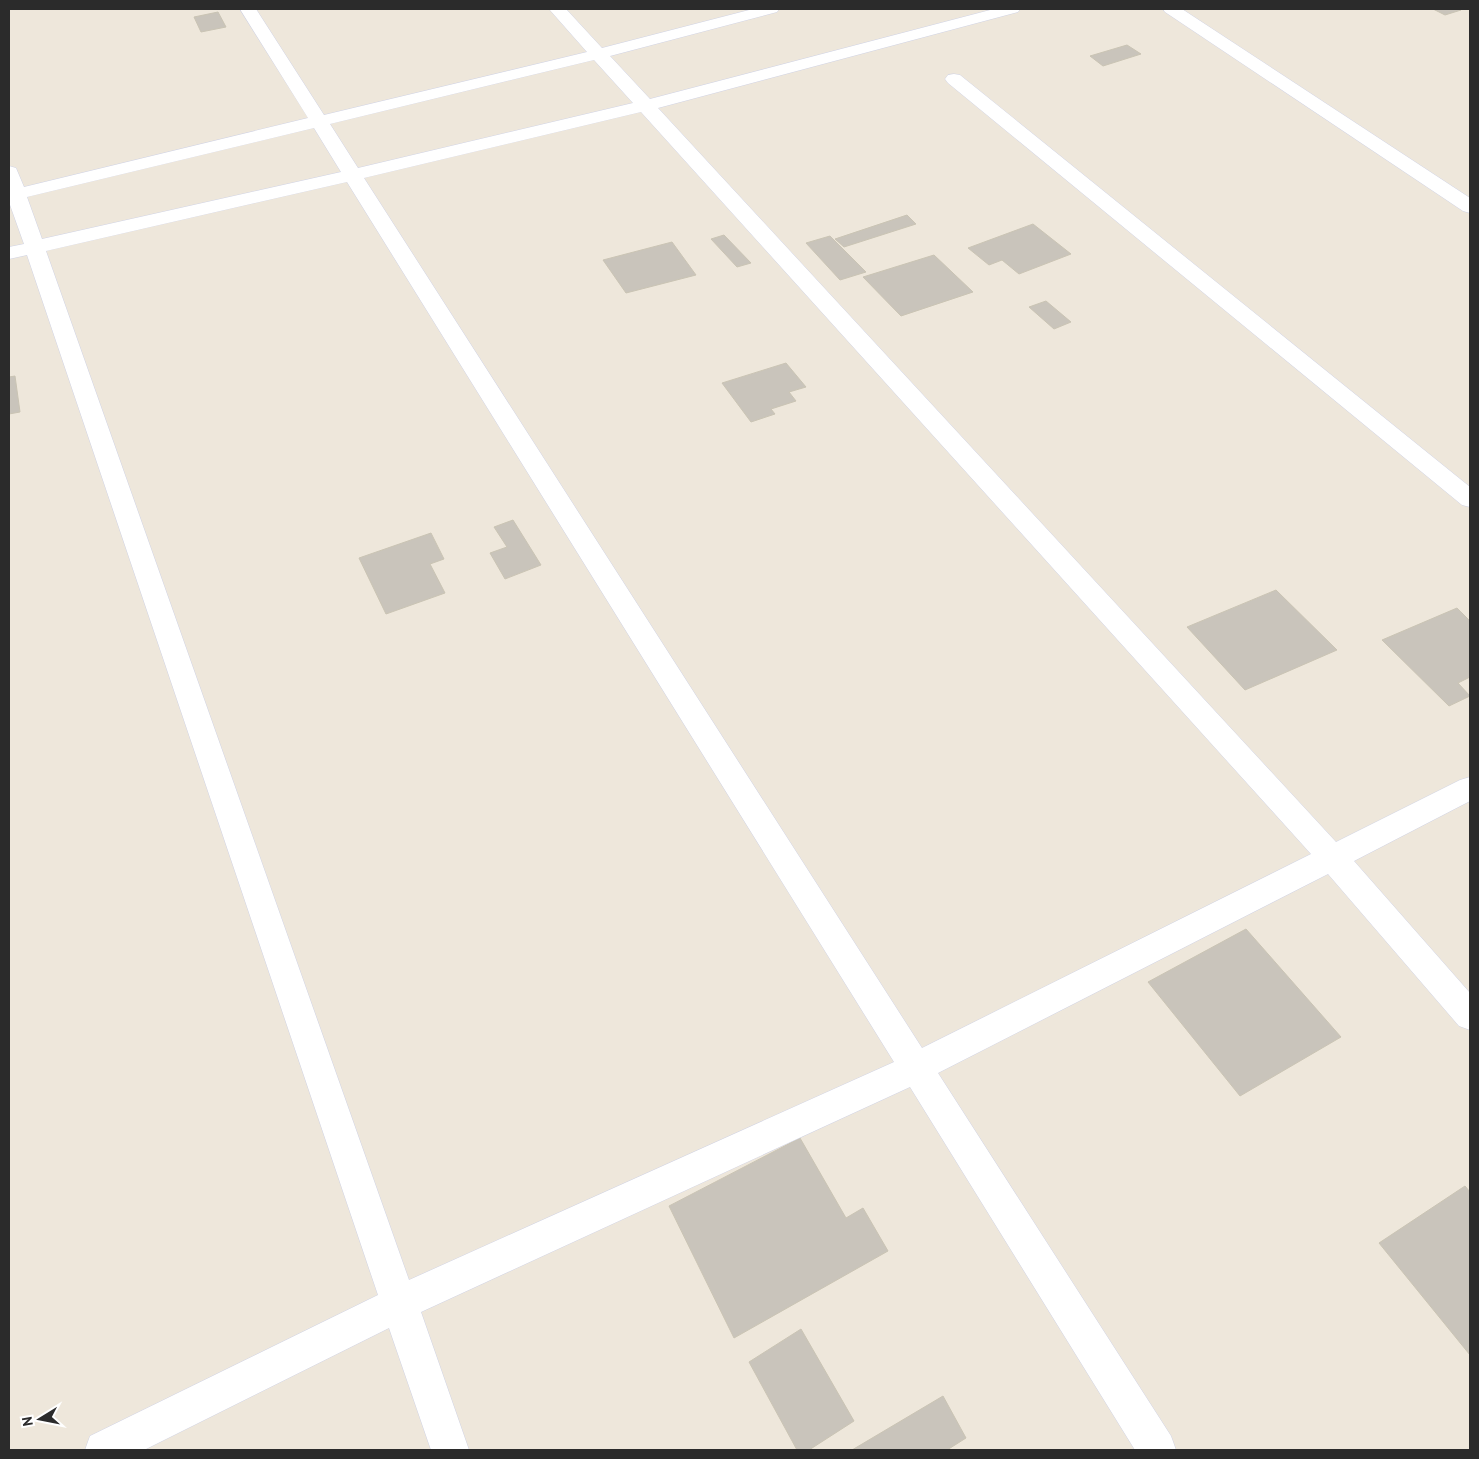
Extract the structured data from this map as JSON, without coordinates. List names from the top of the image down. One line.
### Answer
{"north":"left"}
